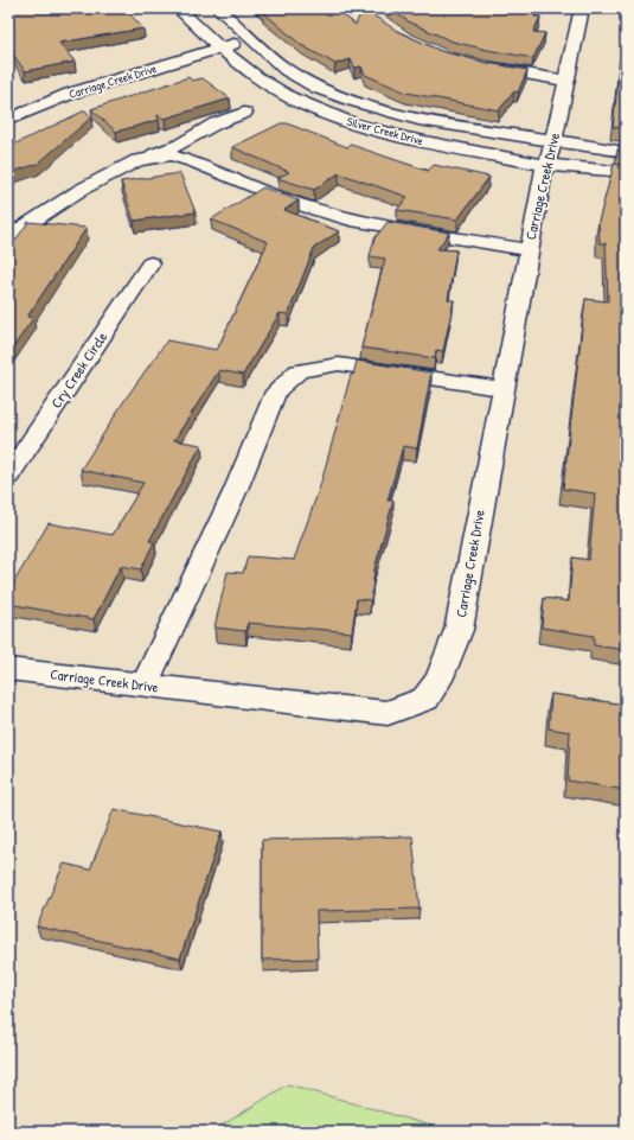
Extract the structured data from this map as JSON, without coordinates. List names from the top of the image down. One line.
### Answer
{"streets":{"street":["Carriage Creek Drive","Silver Creek Drive","Cry Creek Circle"]},"crossings":[["Carriage Creek Drive","Silver Creek Drive"]]}
